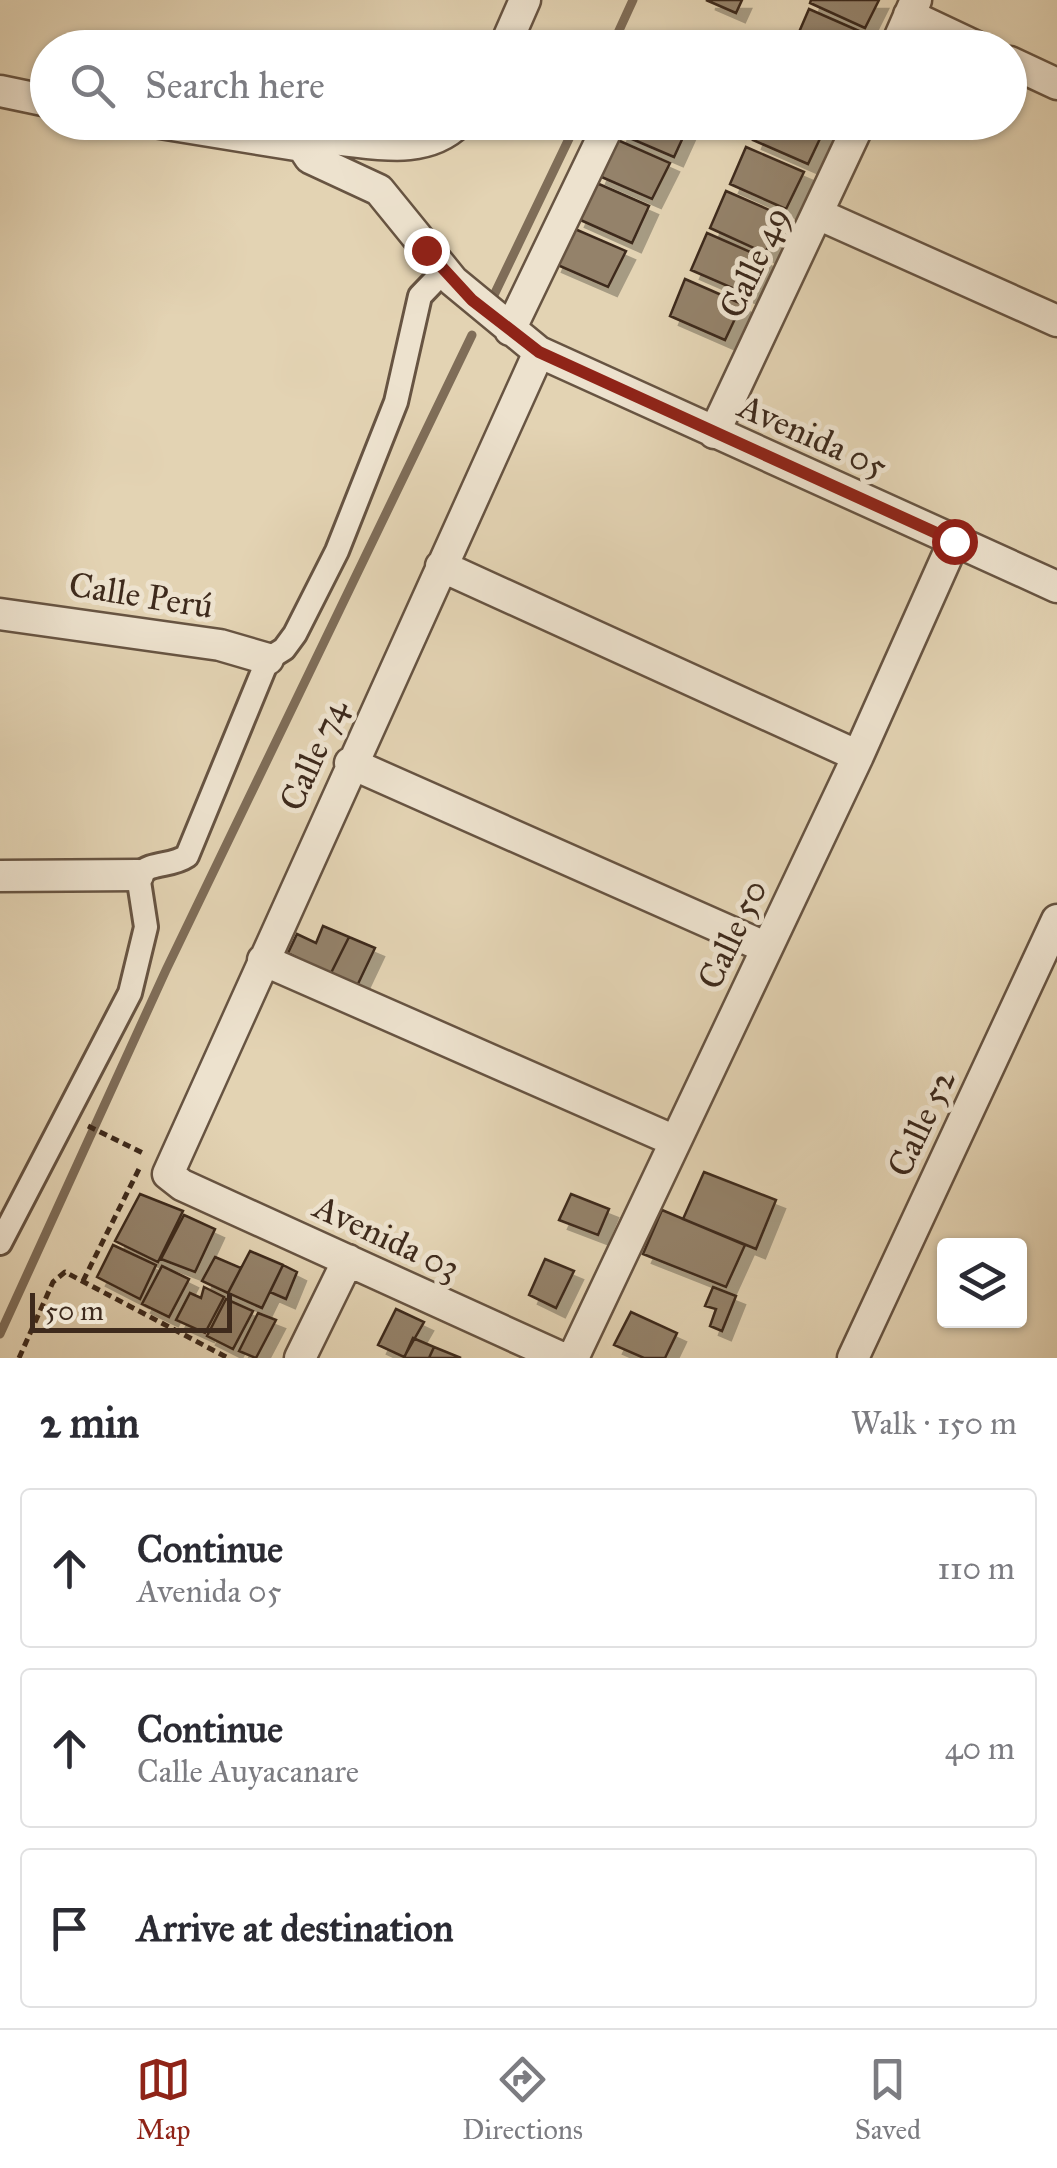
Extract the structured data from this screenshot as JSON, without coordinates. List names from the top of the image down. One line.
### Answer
{"streets":{"street":["Calle 49","Avenida 05","Calle Perú","Calle 74","Calle 50","Calle 52","Avenida 03"]},"crossings":[["Calle 49","Avenida 05"],["Avenida 05","Calle 74"],["Avenida 05","Calle 50"],["Calle 74","Avenida 03"]],"scale_bar":"50 m","page":{"search":"Search here","scale":"50 m","heading":["2 min","Walk · 150 m"],"list":[["Continue","Avenida 05","110 m"],["Continue","Calle Auyacanare","40 m"],"Arrive at destination"],"nav":["Map","Directions","Saved"]}}
